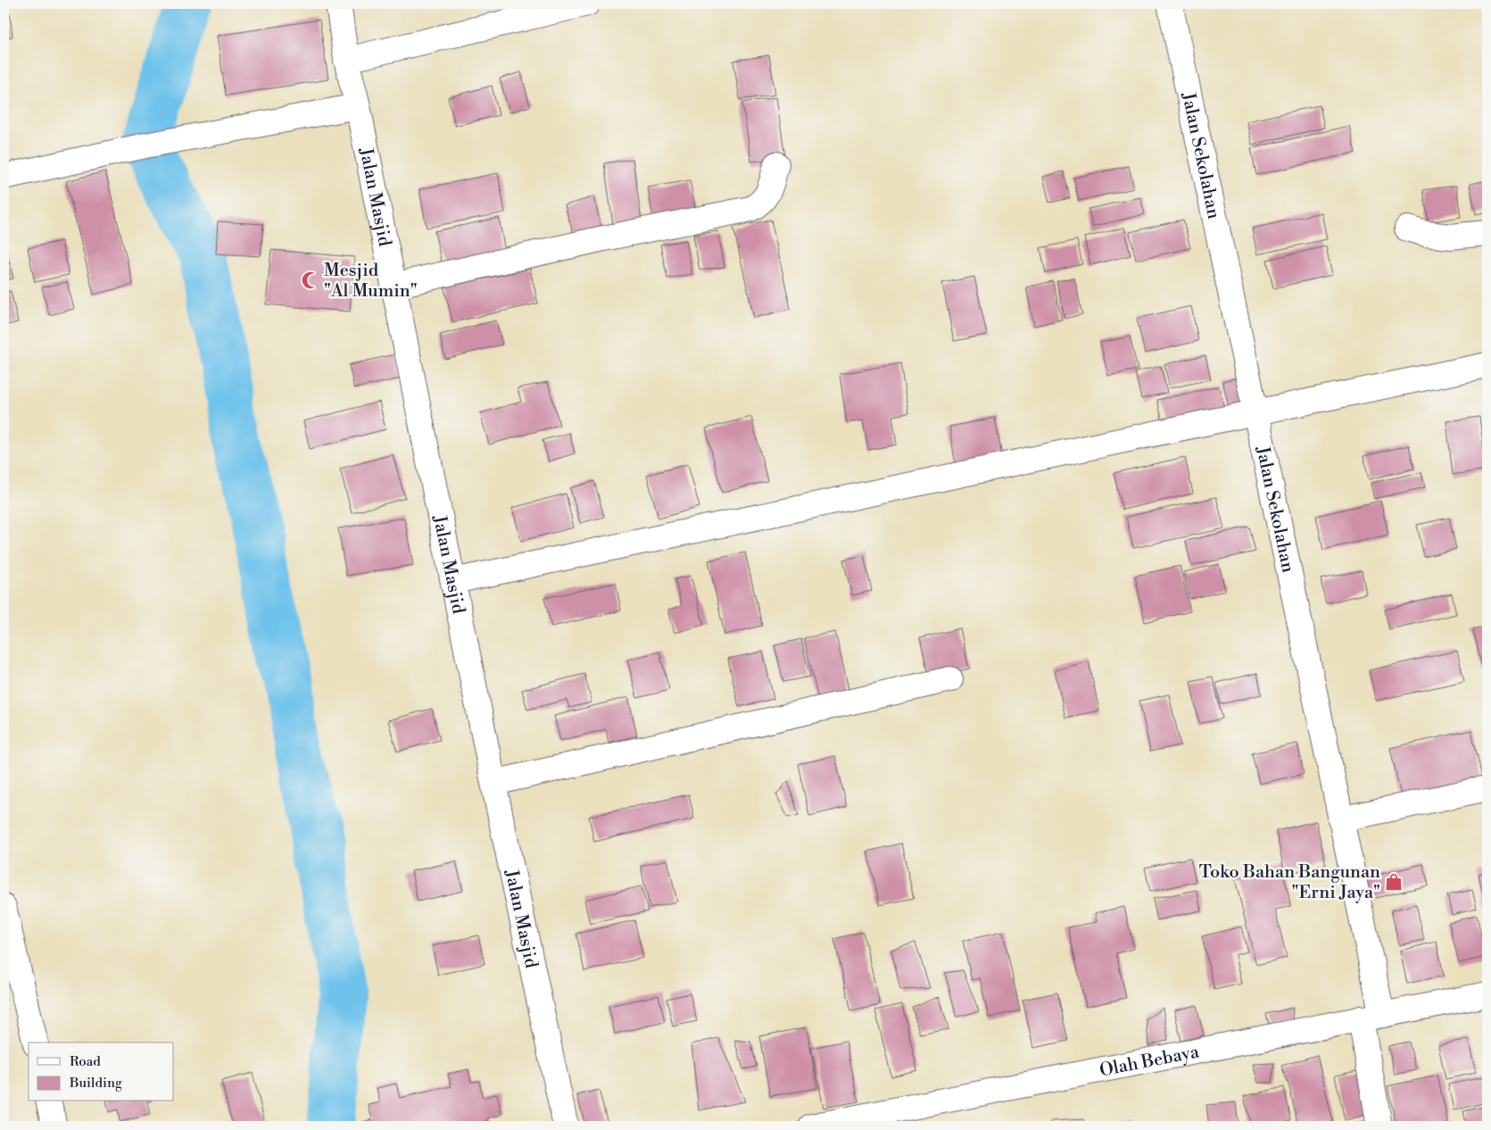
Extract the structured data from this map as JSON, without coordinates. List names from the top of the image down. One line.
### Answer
{"streets":{"street":["Jalan Sekolahan","Jalan Masjid","Olah Bebaya"]},"crossings":[["Jalan Sekolahan","Olah Bebaya"]],"places":{"mosque":["Mesjid \"Al Mumin\""],"shop":["Toko Bahan Bangunan \"Erni Jaya\""]},"legend":["Road","Building"]}
